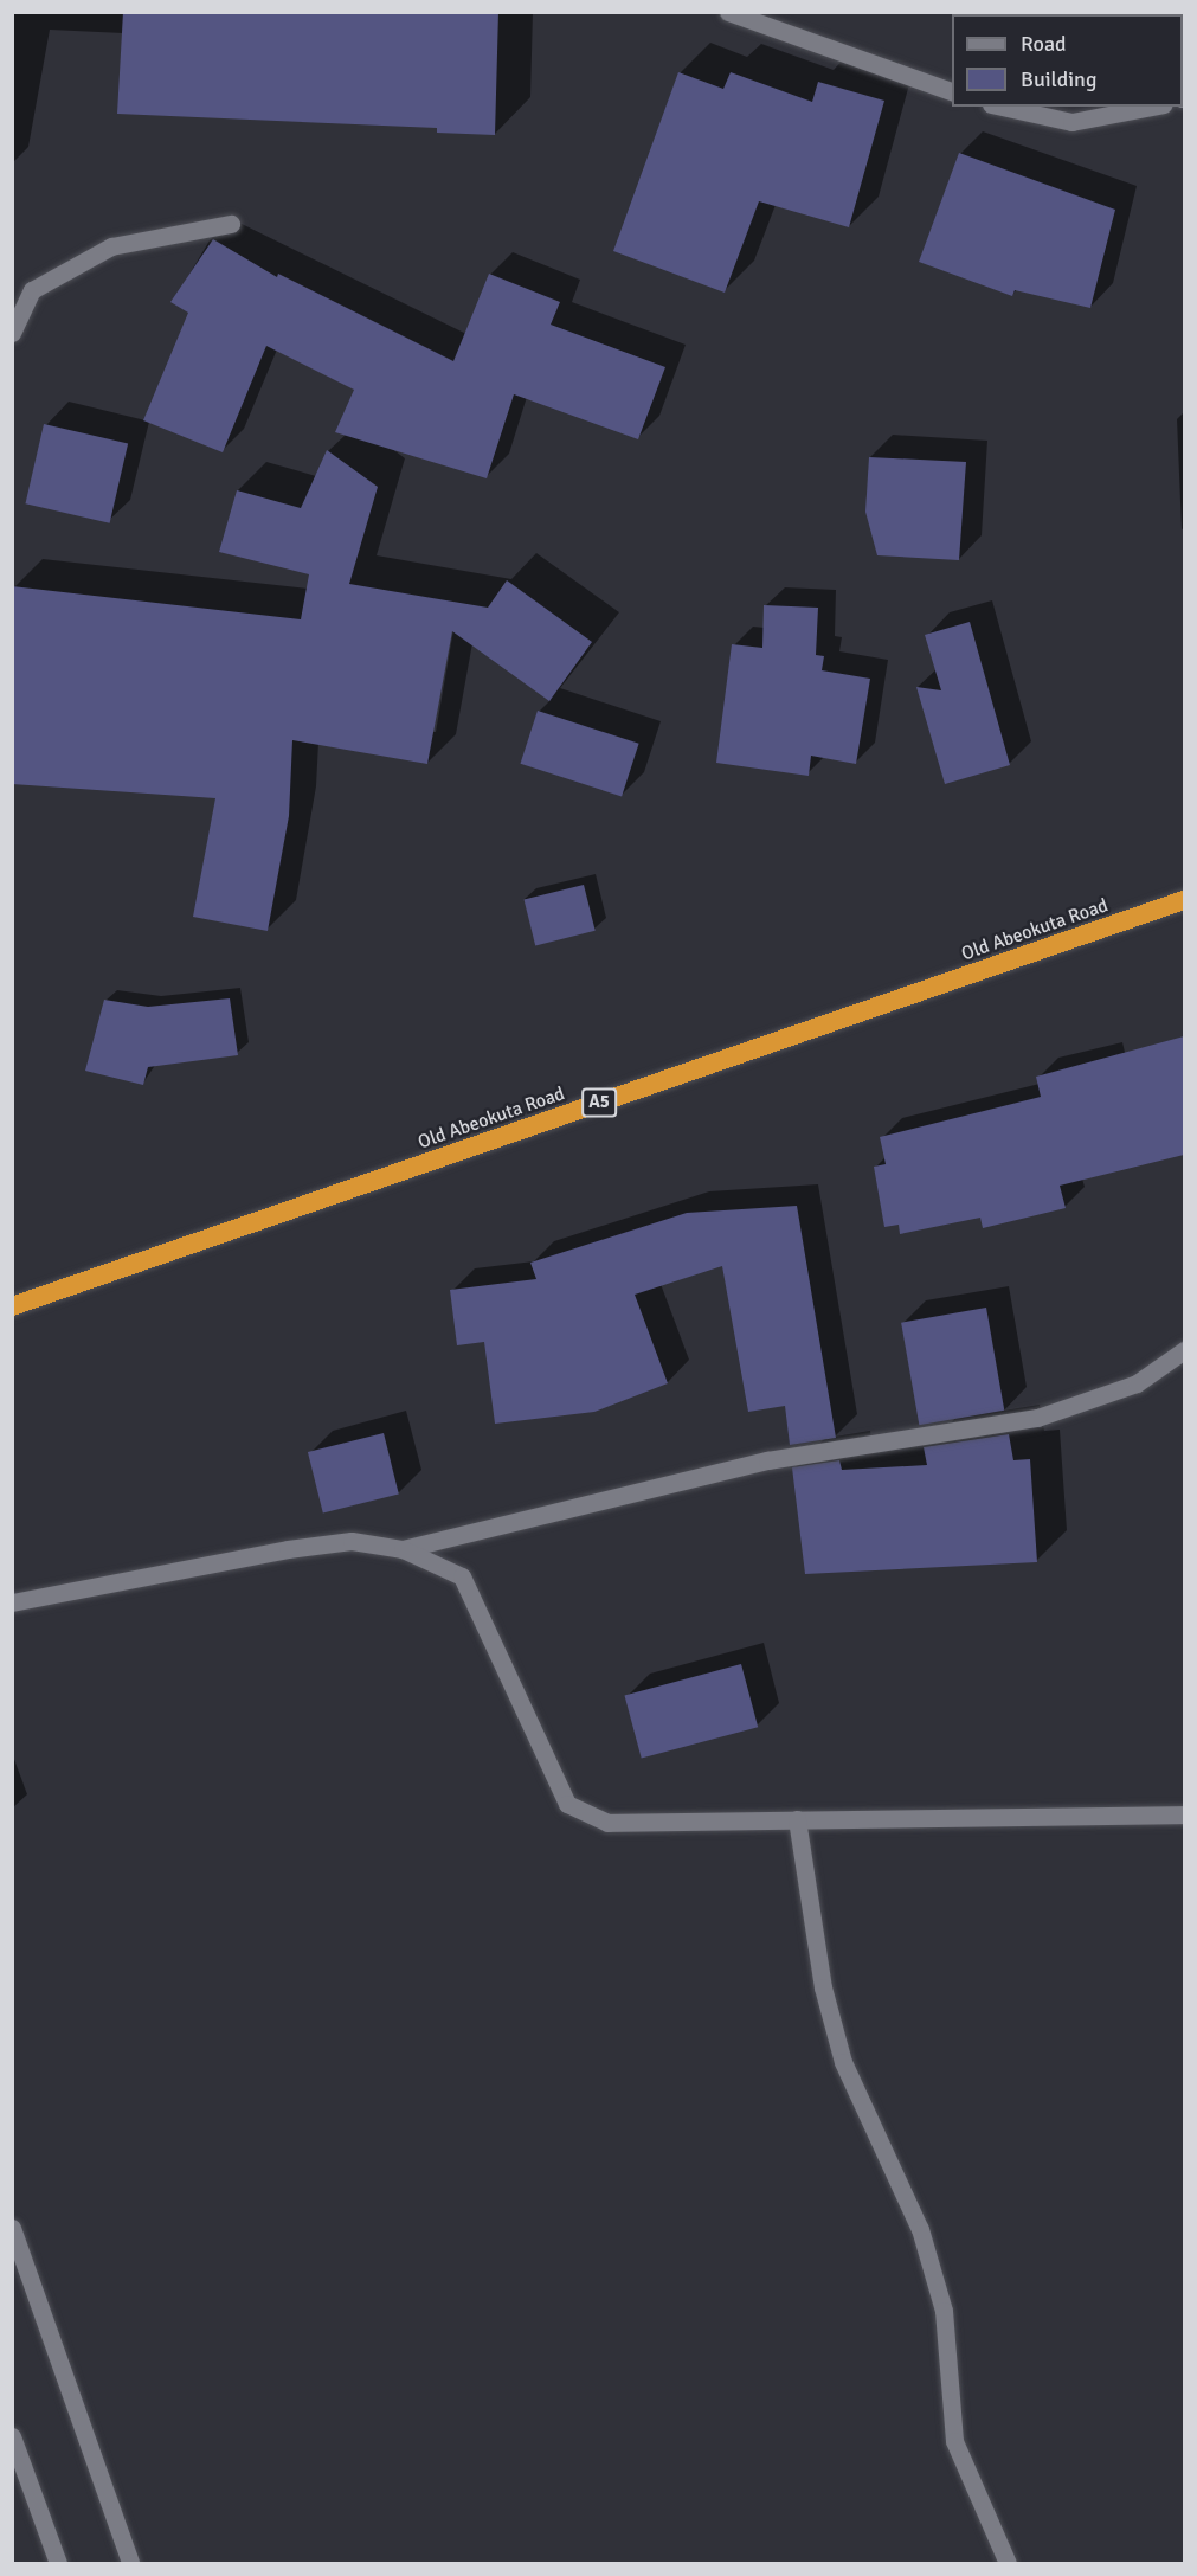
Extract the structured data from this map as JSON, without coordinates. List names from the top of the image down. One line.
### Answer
{"streets":{"highway":["Old Abeokuta Road","A5"]},"legend":["Road","Building"]}
